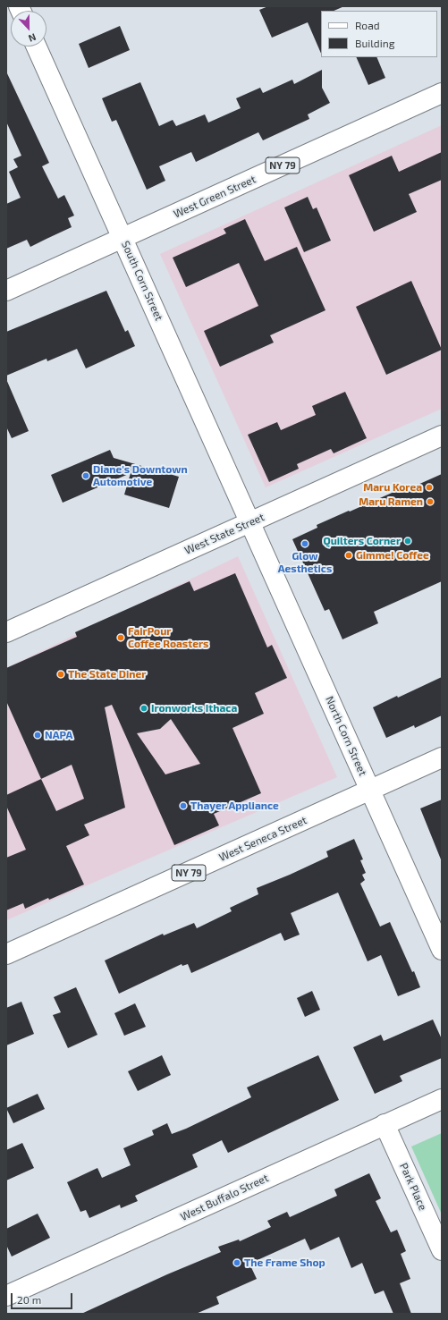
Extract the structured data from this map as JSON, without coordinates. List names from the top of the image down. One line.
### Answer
{"streets":{"main road":["NY 79","West Green Street","South Corn Street","West State Street","North Corn Street","West Seneca Street","Park Place","West Buffalo Street"]},"crossings":[["West Green Street","South Corn Street"],["South Corn Street","West State Street"],["South Corn Street","North Corn Street"],["West State Street","North Corn Street"],["North Corn Street","West Seneca Street"],["Park Place","West Buffalo Street"]],"places":["Diane's Downtown Automotive","Maru Korea","Maru Ramen","Quilters Corner","Glow Aesthetics","Gimme! Coffee","FairPour Coffee Roasters","The State Diner","Ironworks Ithaca","NAPA","Thayer Appliance","The Frame Shop"],"legend":["Road","Building"],"scale_bar":"20 m","north":"bottom"}
